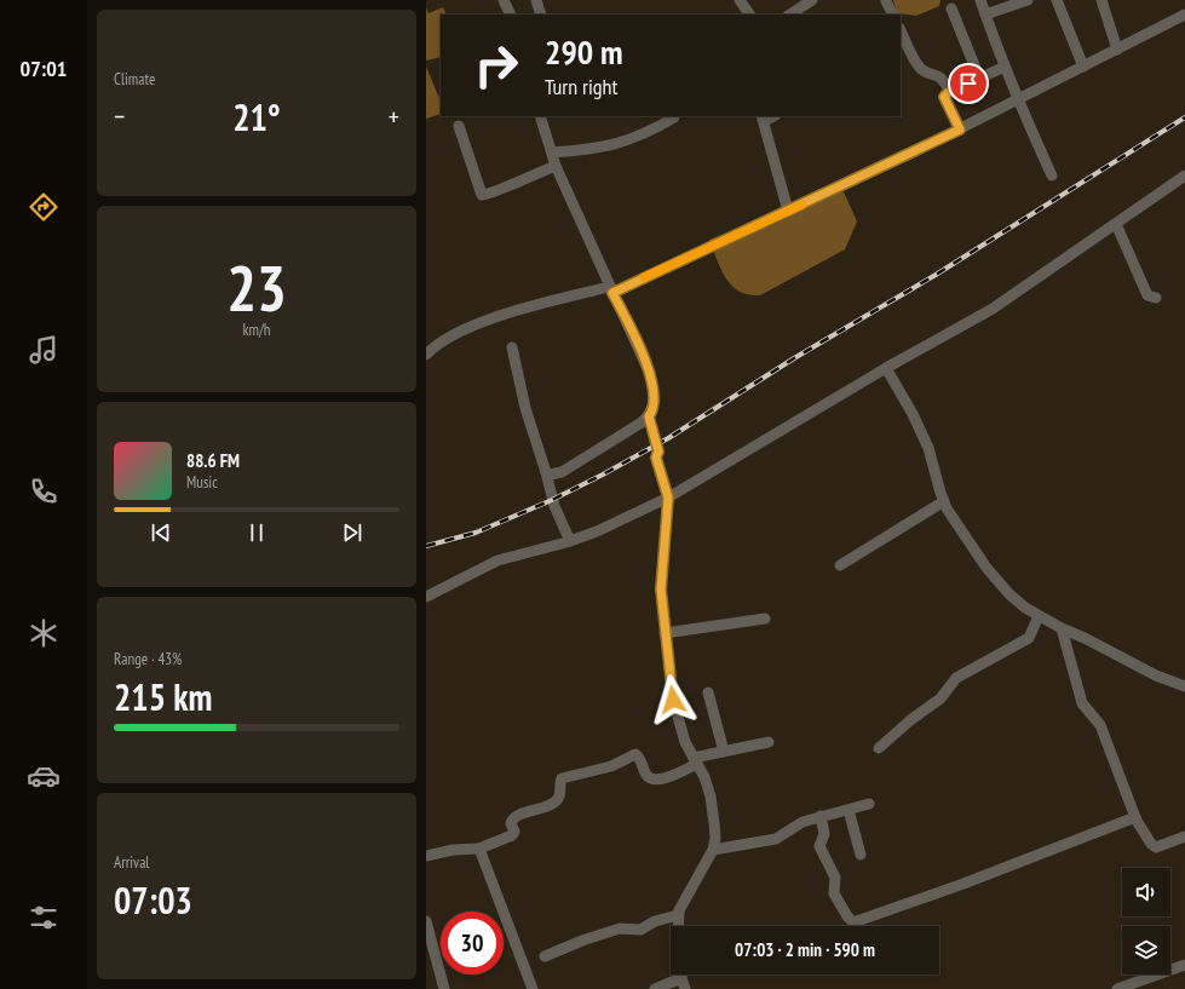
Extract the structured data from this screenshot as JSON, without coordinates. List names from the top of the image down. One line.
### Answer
{"page":{"tabs":"07:01","tile":["Climate",["23","km/h"],["Range · 43%","215 km"],["Arrival","07:03"]],"turn":["290 m","Turn right"],"heat":["−","21°","+"],"song":["88.6 FM","Music"],"limit":"30","trip":"07:03 · 2 min · 590 m"}}
